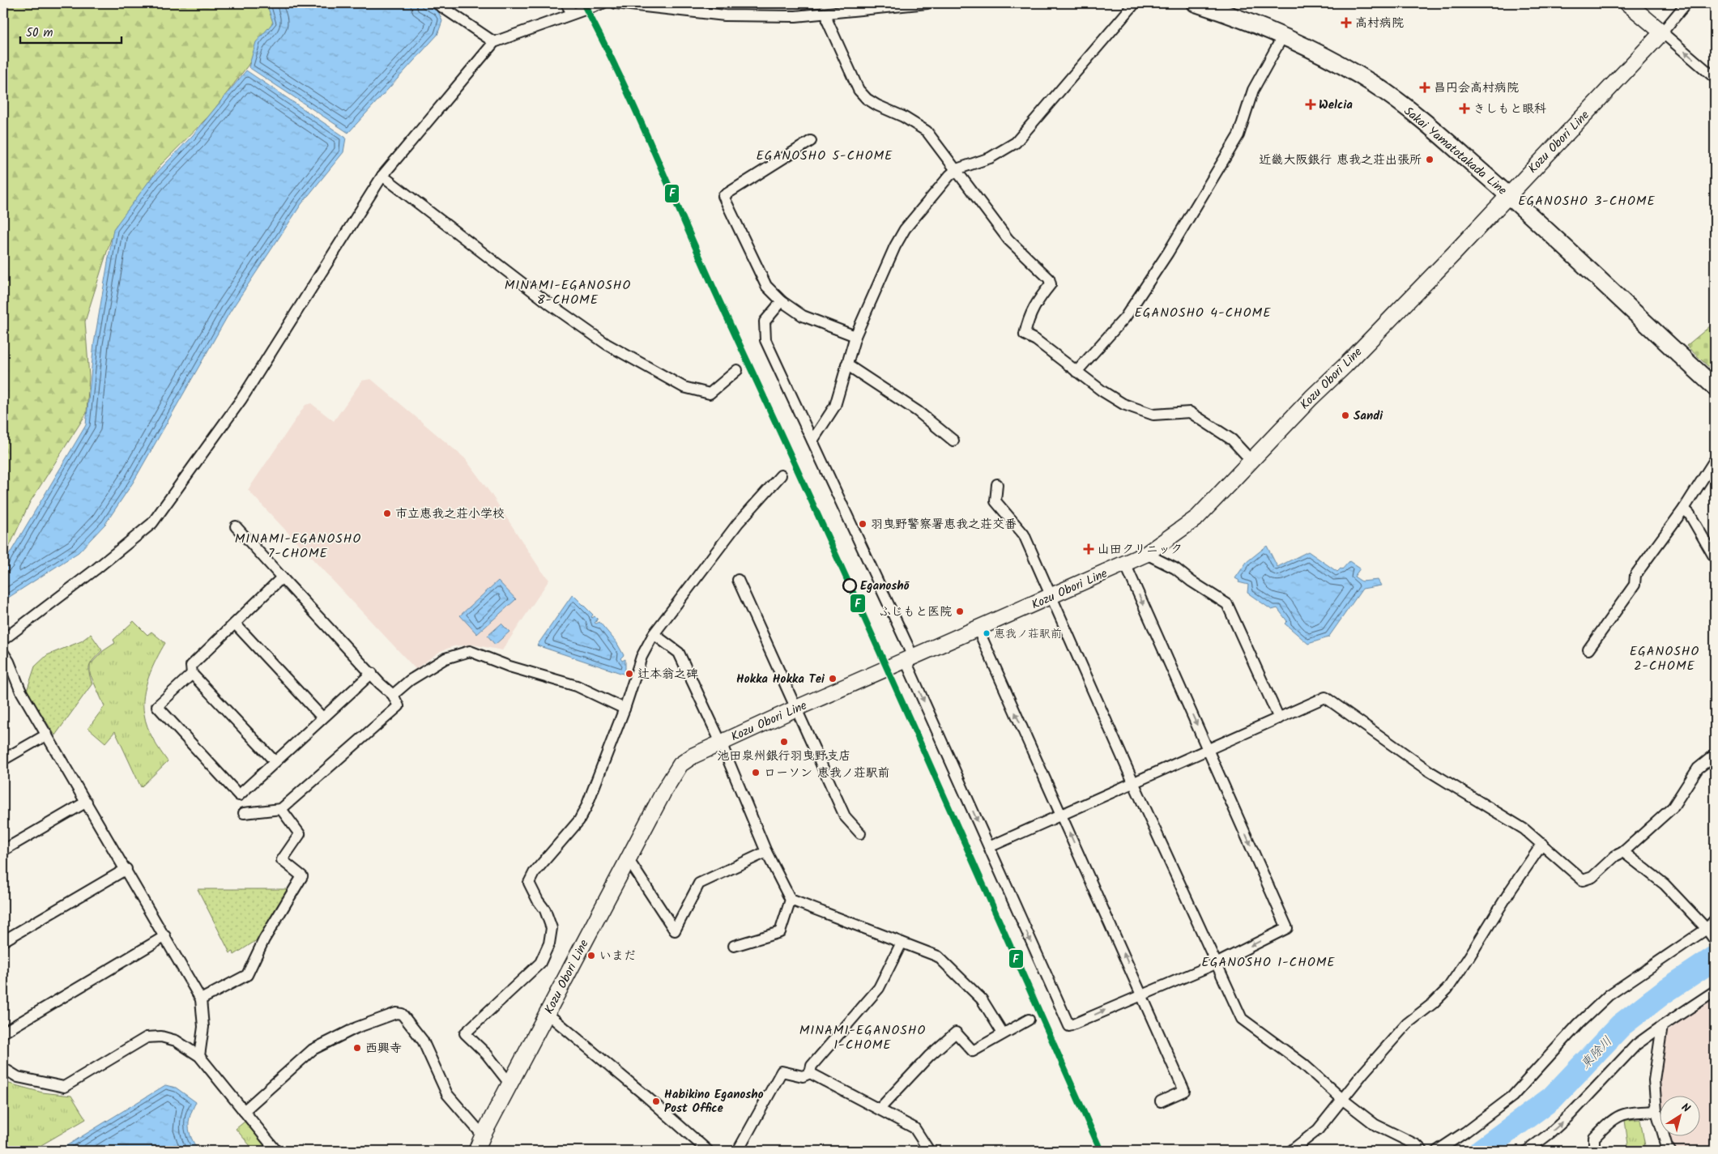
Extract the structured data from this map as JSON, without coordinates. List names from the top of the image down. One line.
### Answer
{"streets":{"main road":["Kozu Obori Line","Sakai Yamatotakada Line"]},"crossings":[["Kozu Obori Line","Sakai Yamatotakada Line"]],"districts":["EGANOSHO 5-CHOME","EGANOSHO 3-CHOME","MINAMI-EGANOSHO 8-CHOME","EGANOSHO 4-CHOME","MINAMI-EGANOSHO 7-CHOME","EGANOSHO 2-CHOME","EGANOSHO 1-CHOME","MINAMI-EGANOSHO 1-CHOME"],"water":["東除川"],"places":{"health":["高村病院","昌円会高村病院","Welcia","きしもと眼科","山田クリニック"],"other":["近畿大阪銀行 恵我之荘出張所","Sandi","市立恵我之荘小学校","羽曳野警察署恵我之荘交番","Eganoshō","ふじもと医院","恵我ノ荘駅前","辻本翁之碑","Hokka Hokka Tei","池田泉州銀行羽曳野支店","ローソン 恵我ノ荘駅前","いまだ","西興寺","Habikino Eganosho Post Office"]},"lines":["transit line F"],"scale_bar":"50 m","north":"top right"}
